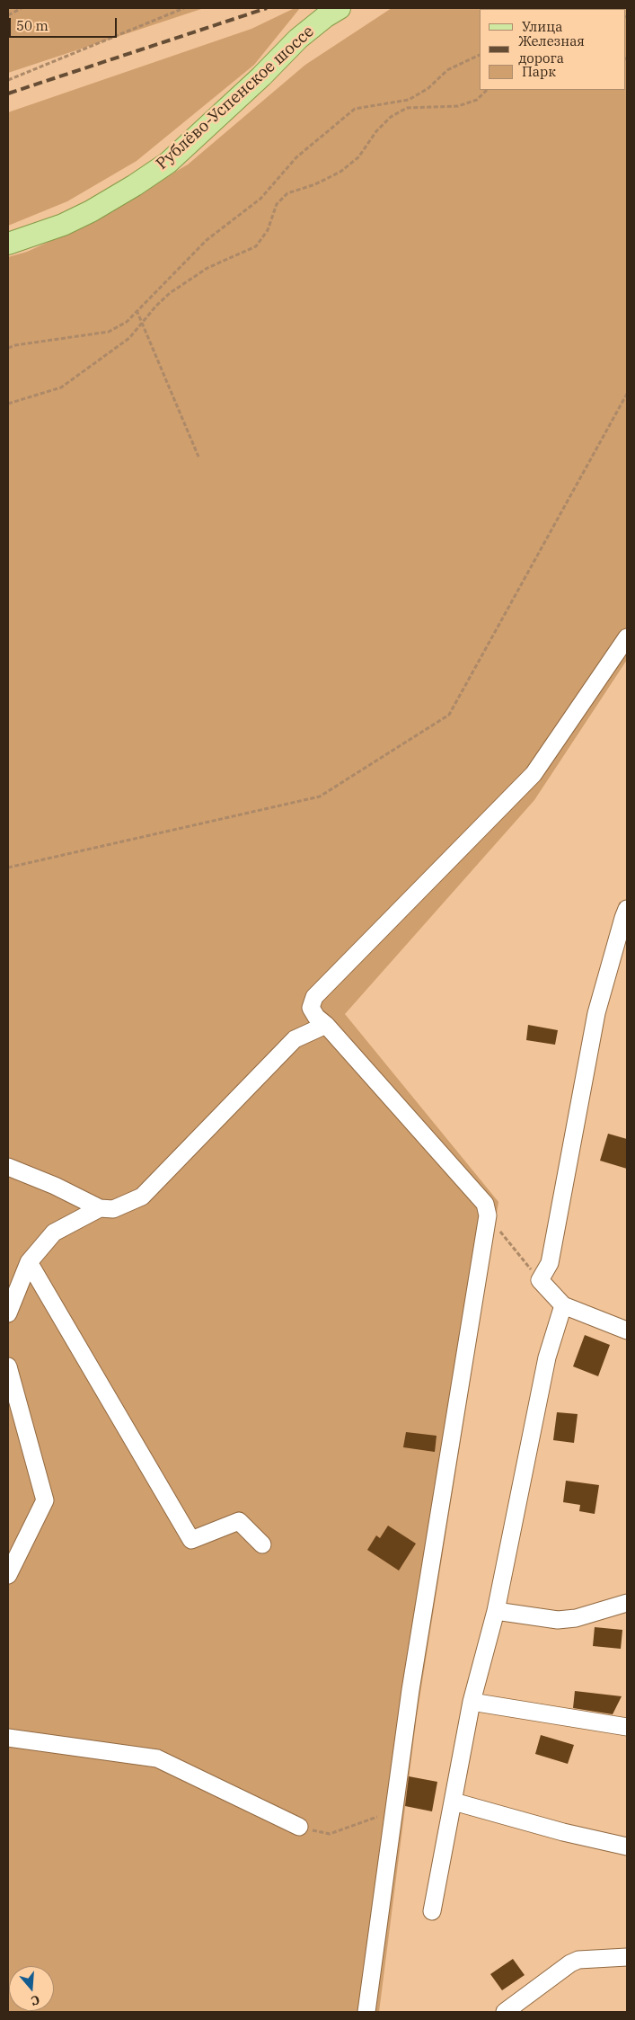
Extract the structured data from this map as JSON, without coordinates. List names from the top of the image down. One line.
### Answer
{"streets":{"main road":["Рублёво-Успенское шоссе"]},"legend":["Улица","Железная дорога","Парк"],"scale_bar":"50 m","north":"bottom"}
